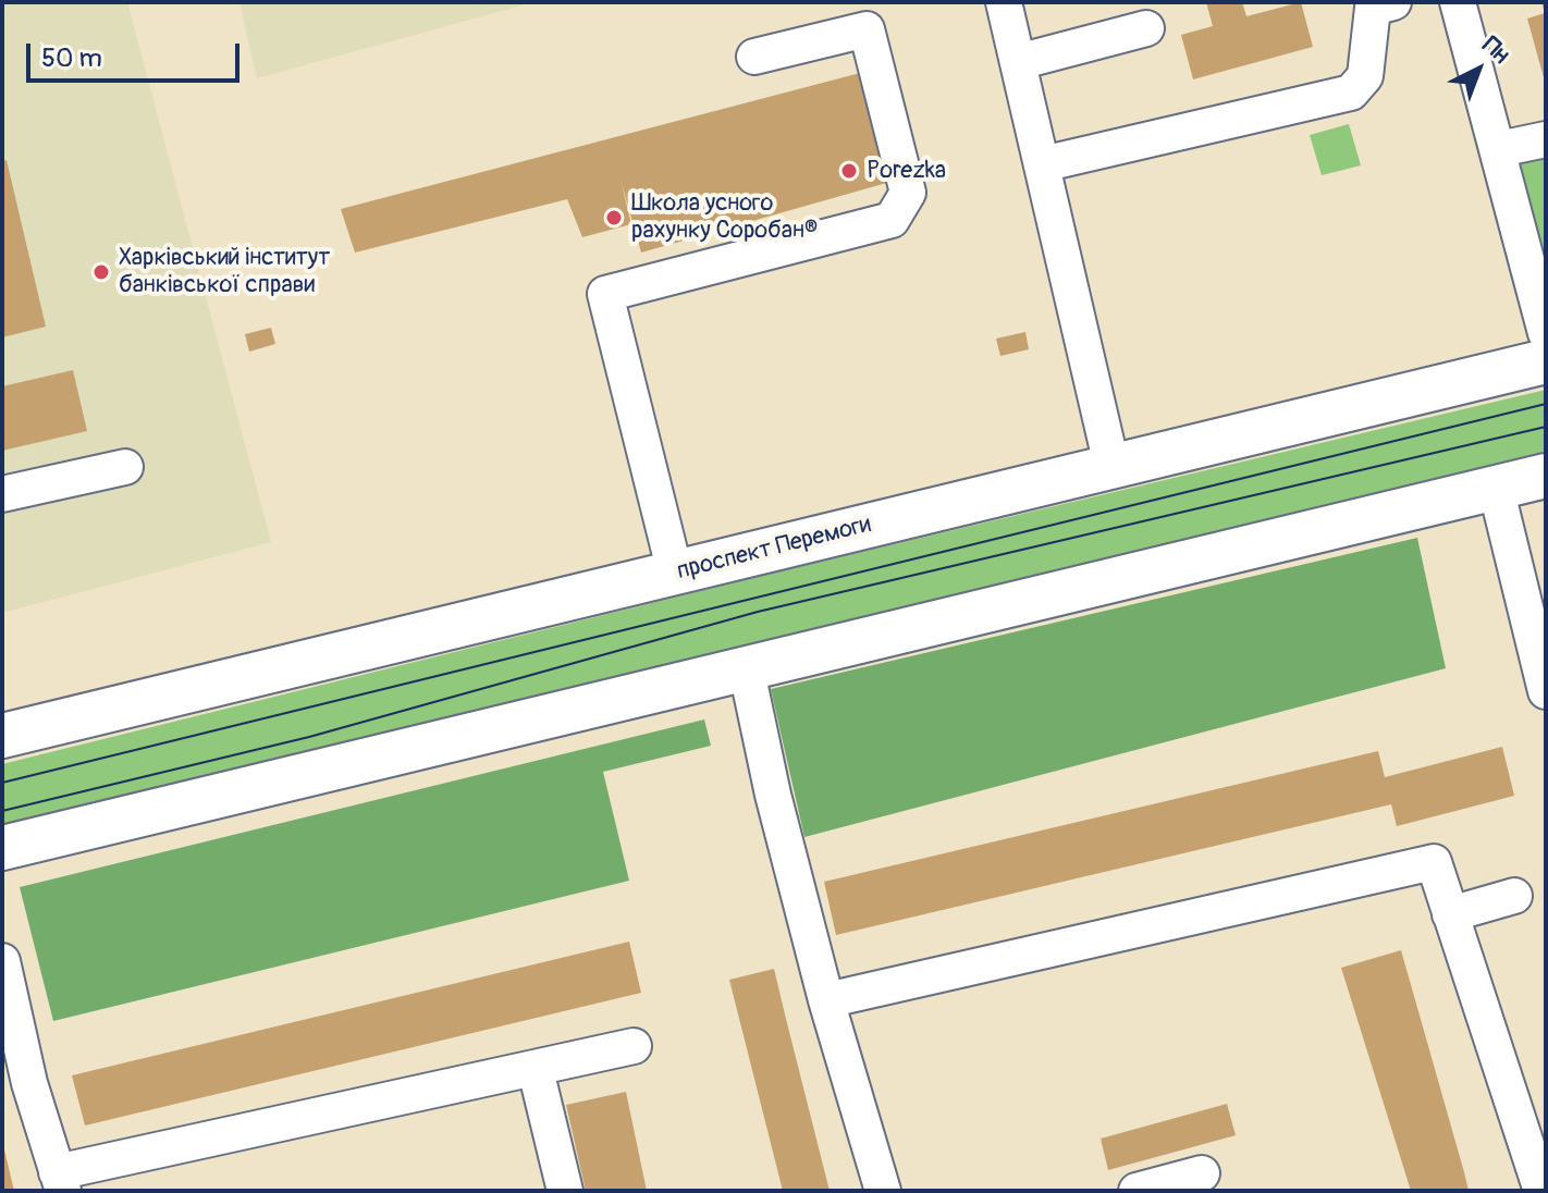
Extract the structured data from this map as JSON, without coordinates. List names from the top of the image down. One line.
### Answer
{"streets":{"main road":["проспект Перемоги"]},"places":["Porezka","Школа усного рахунку Соробан®","Харківський інститут банківської справи"],"scale_bar":"50 m","north":"top right"}
